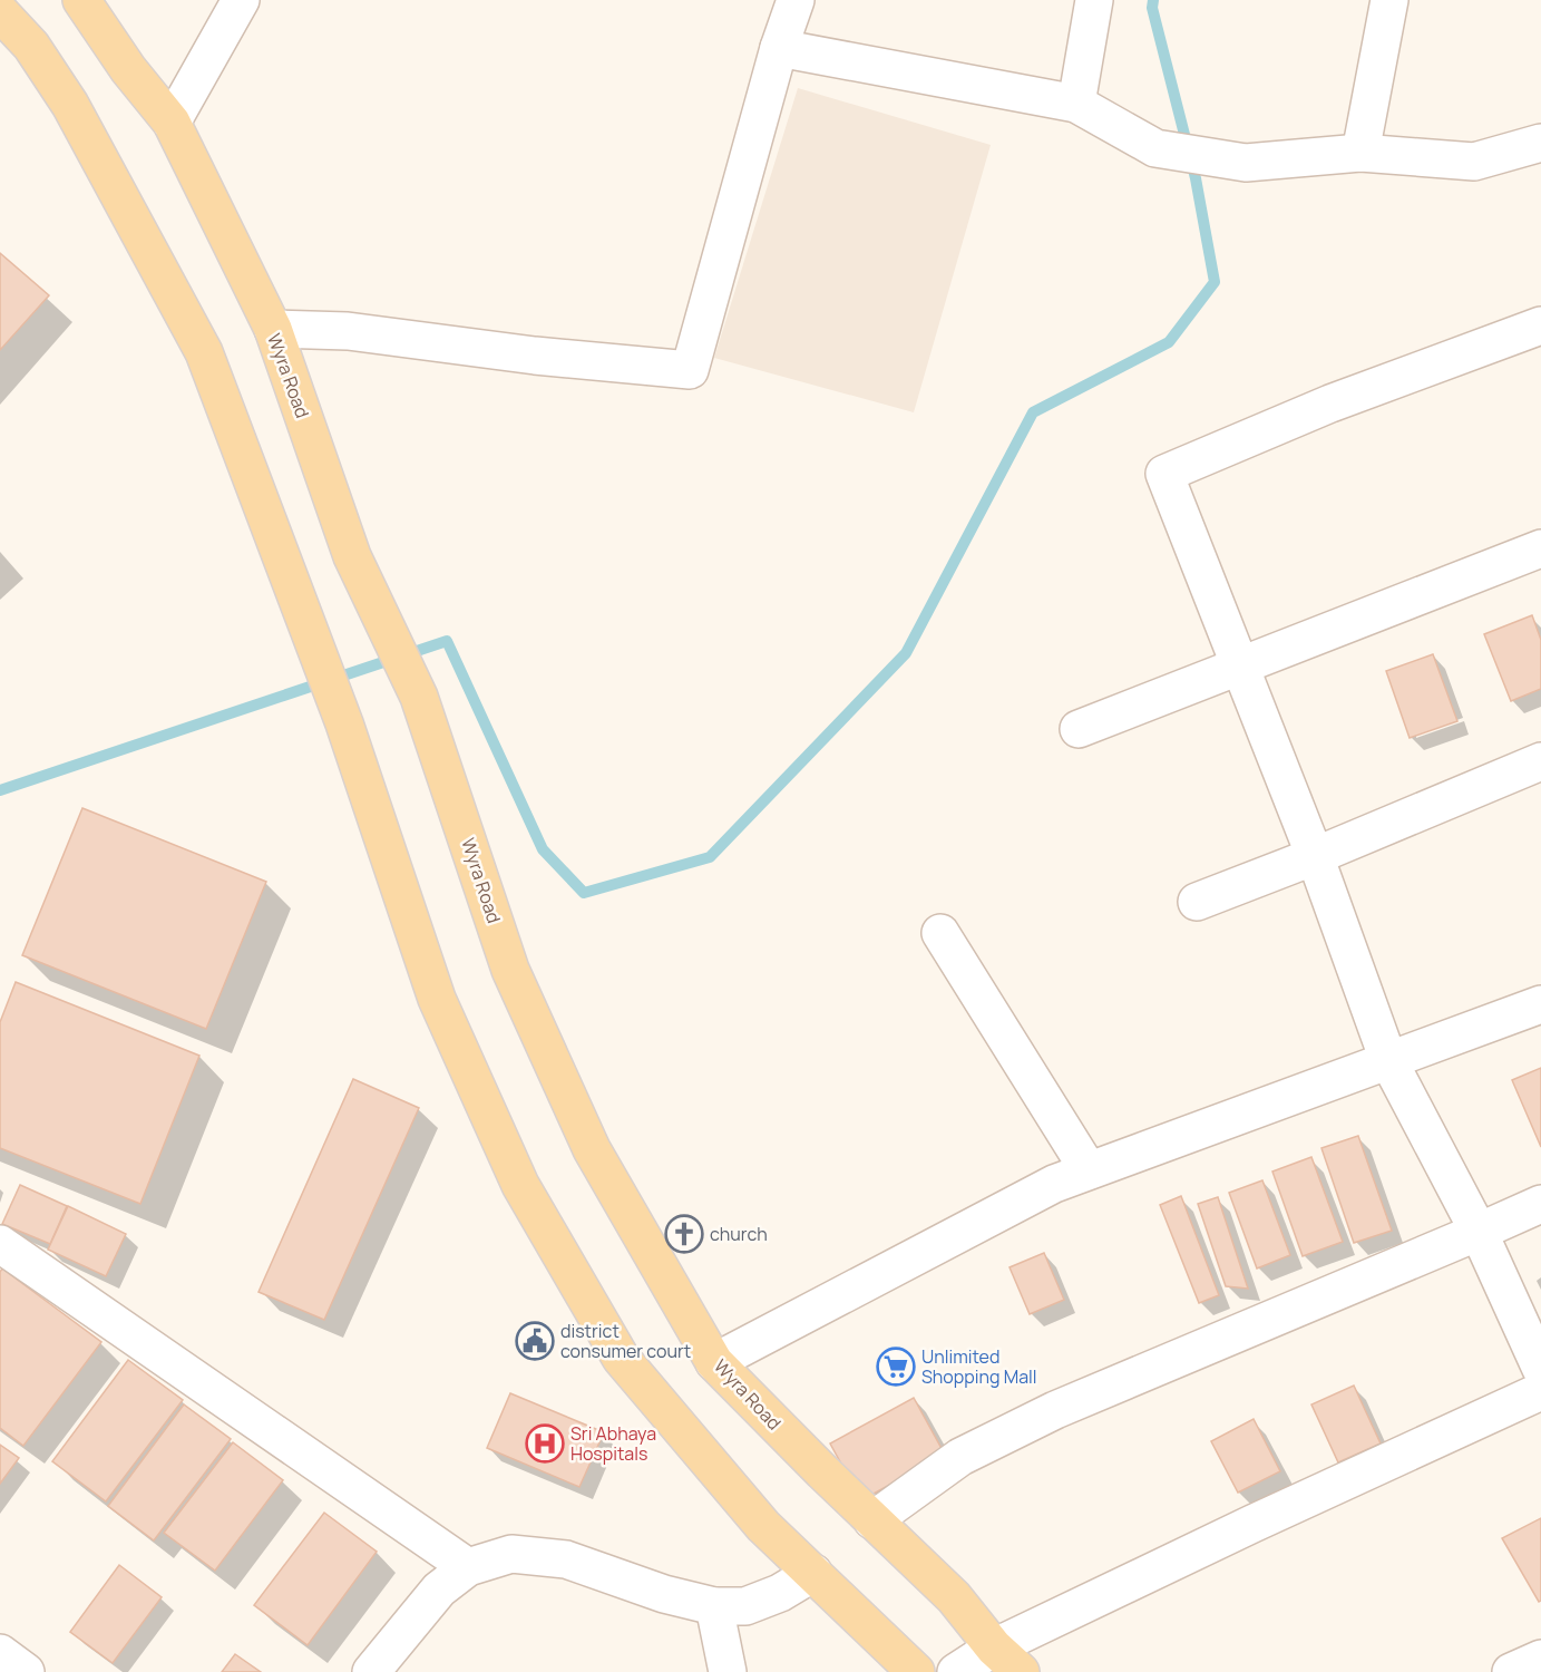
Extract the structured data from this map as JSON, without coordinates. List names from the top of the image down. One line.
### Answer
{"streets":{"main road":["Wyra Road"]},"places":{"church":["church"],"public building":["district consumer court"],"supermarket":["Unlimited Shopping Mall"],"hospital":["Sri Abhaya Hospitals"]}}
